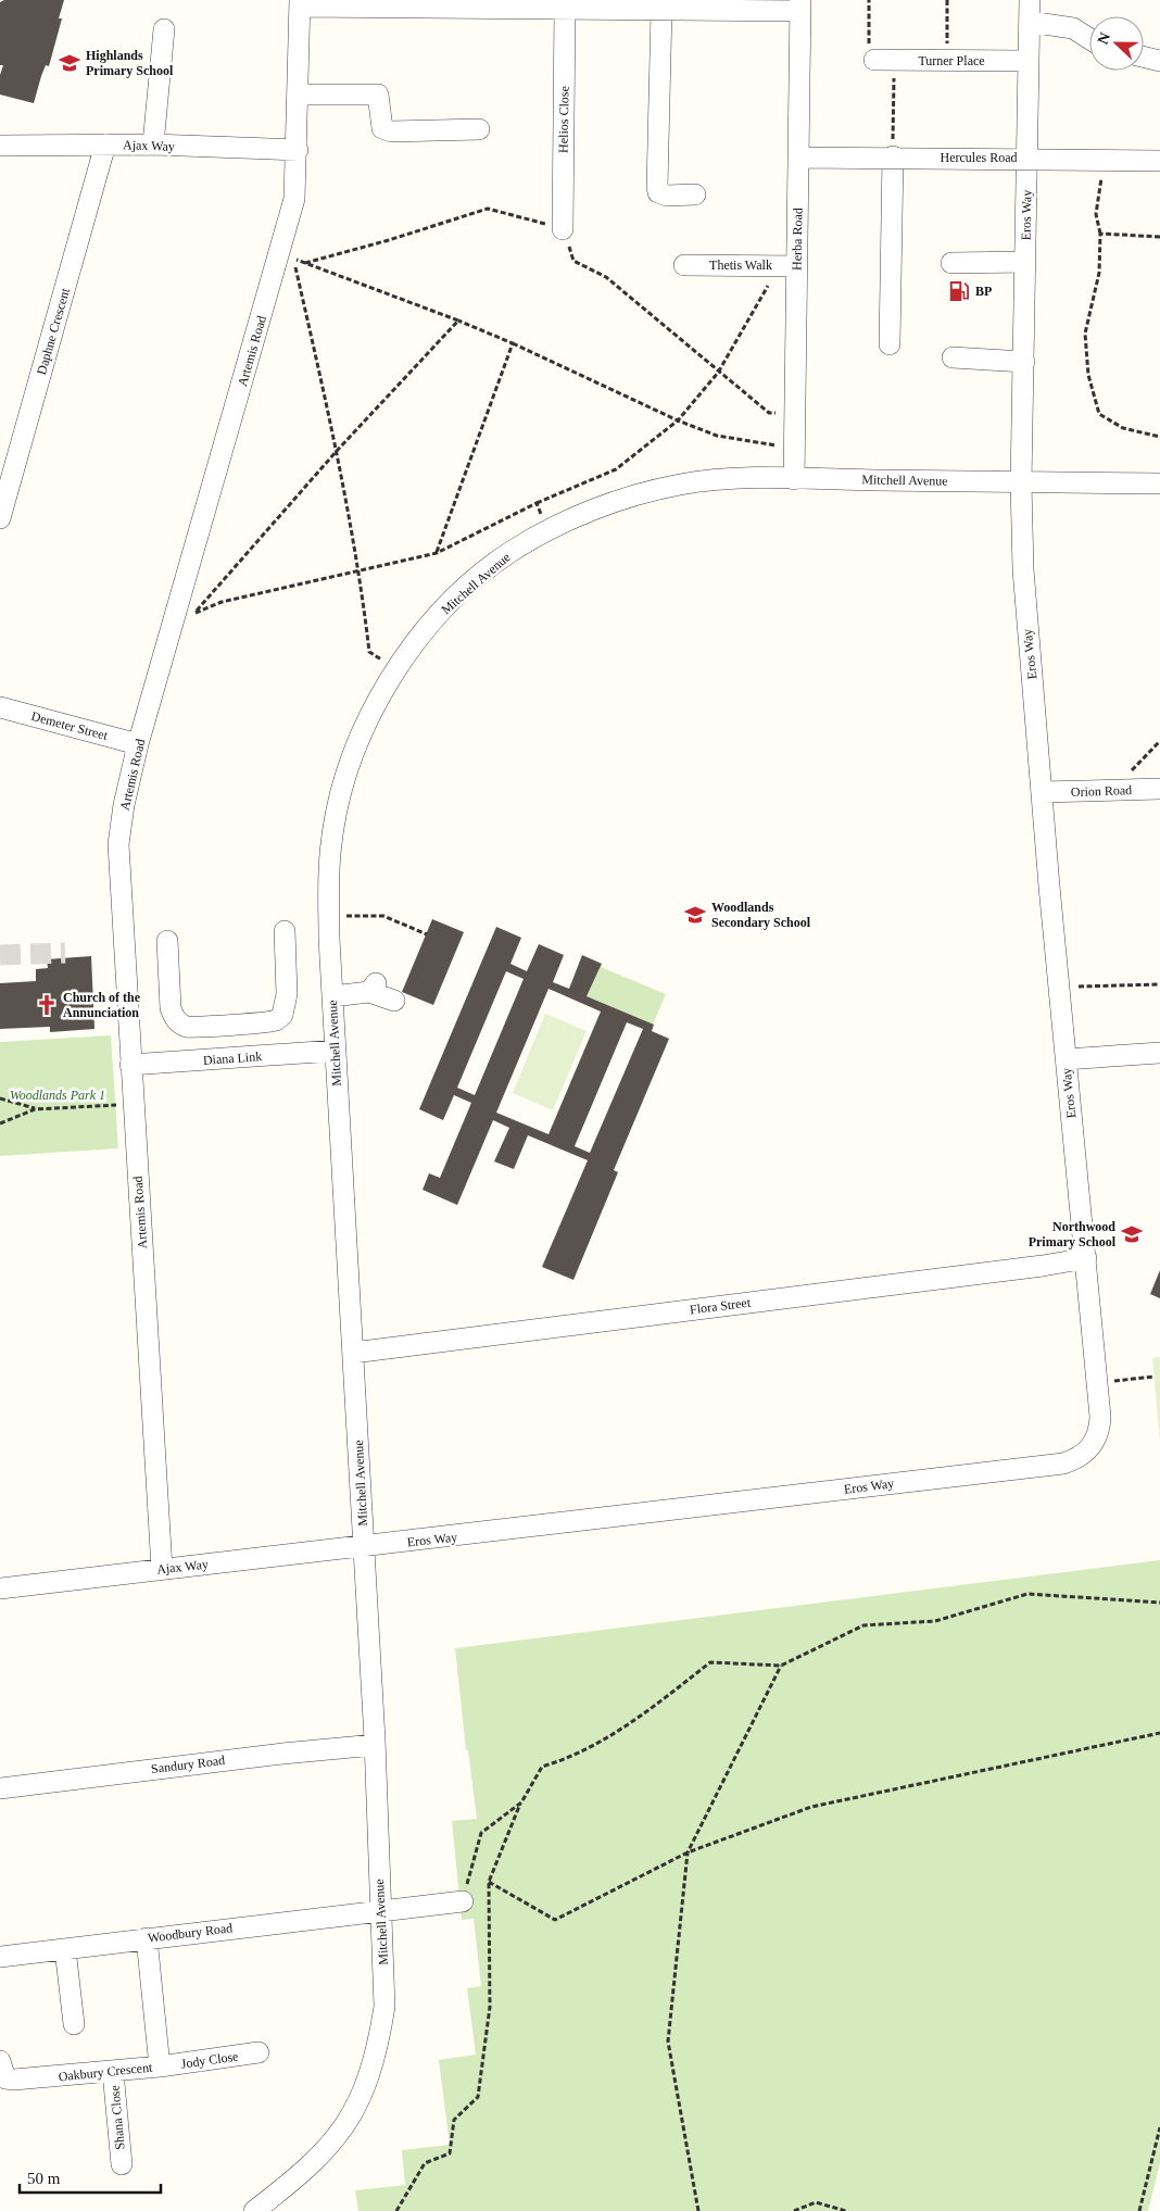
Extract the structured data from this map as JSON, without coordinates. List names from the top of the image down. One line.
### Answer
{"streets":{"street":["Turner Place","Helios Close","Ajax Way","Hercules Road","Eros Way","Herba Road","Thetis Walk","Daphne Crescent","Artemis Road","Mitchell Avenue","Demeter Street","Orion Road","Diana Link","Flora Street","Sandury Road","Woodbury Road","Jody Close","Oakbury Crescent","Shana Close"]},"crossings":[["Turner Place","Eros Way"],["Ajax Way","Eros Way"],["Ajax Way","Daphne Crescent"],["Ajax Way","Artemis Road"],["Ajax Way","Mitchell Avenue"],["Hercules Road","Eros Way"],["Hercules Road","Herba Road"],["Eros Way","Mitchell Avenue"],["Eros Way","Orion Road"],["Eros Way","Flora Street"],["Herba Road","Thetis Walk"],["Herba Road","Mitchell Avenue"],["Artemis Road","Demeter Street"],["Artemis Road","Diana Link"],["Mitchell Avenue","Diana Link"],["Mitchell Avenue","Flora Street"],["Mitchell Avenue","Sandury Road"],["Mitchell Avenue","Woodbury Road"],["Woodbury Road","Oakbury Crescent"],["Jody Close","Oakbury Crescent"],["Oakbury Crescent","Shana Close"]],"parks":["Woodlands Park 1"],"places":{"school or university":["Highlands Primary School","Woodlands Secondary School","Northwood Primary School"],"fuel station":["BP"],"church":["Church of the Annunciation"]},"scale_bar":"50 m","north":"left"}
